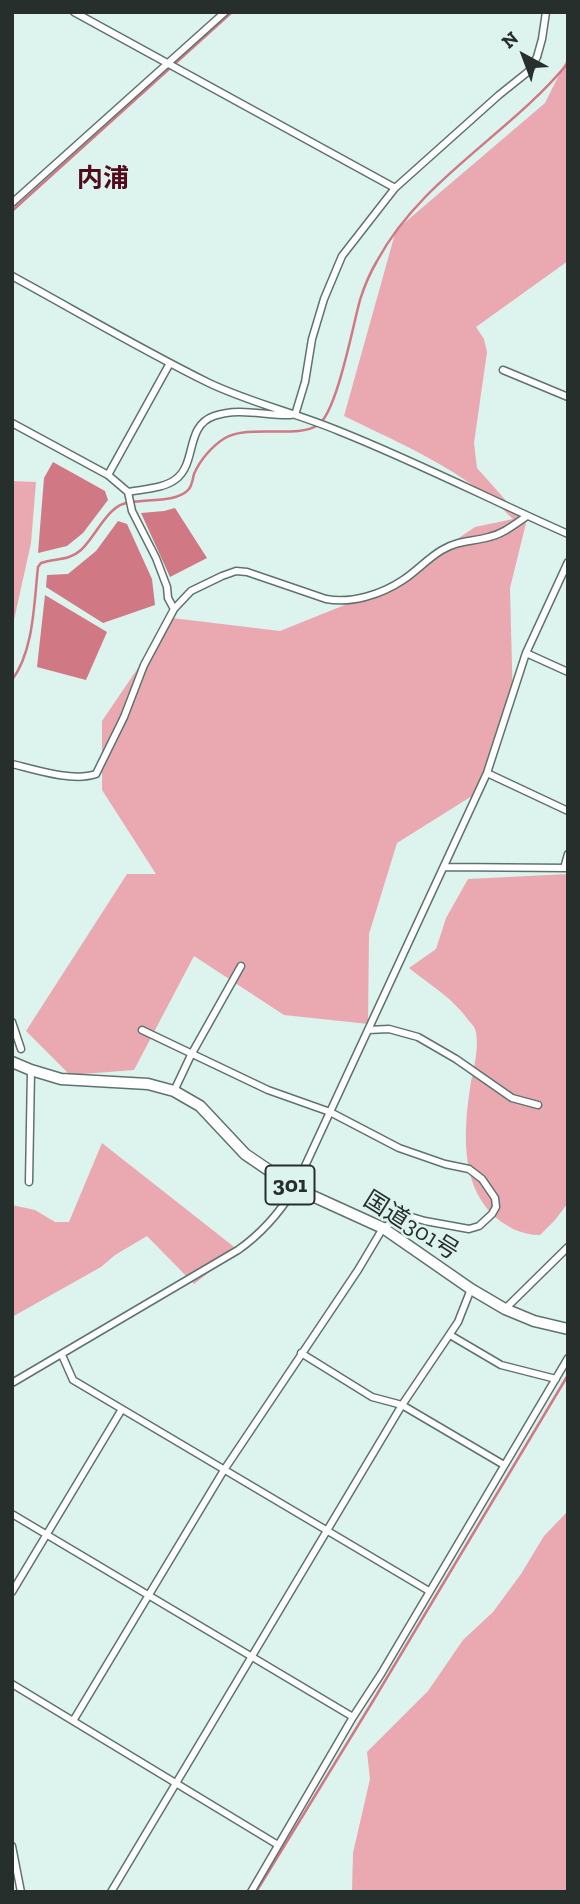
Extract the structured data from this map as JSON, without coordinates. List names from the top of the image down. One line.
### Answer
{"streets":{"highway":["301","国道301号"]},"districts":["内浦"],"north":"top left"}
